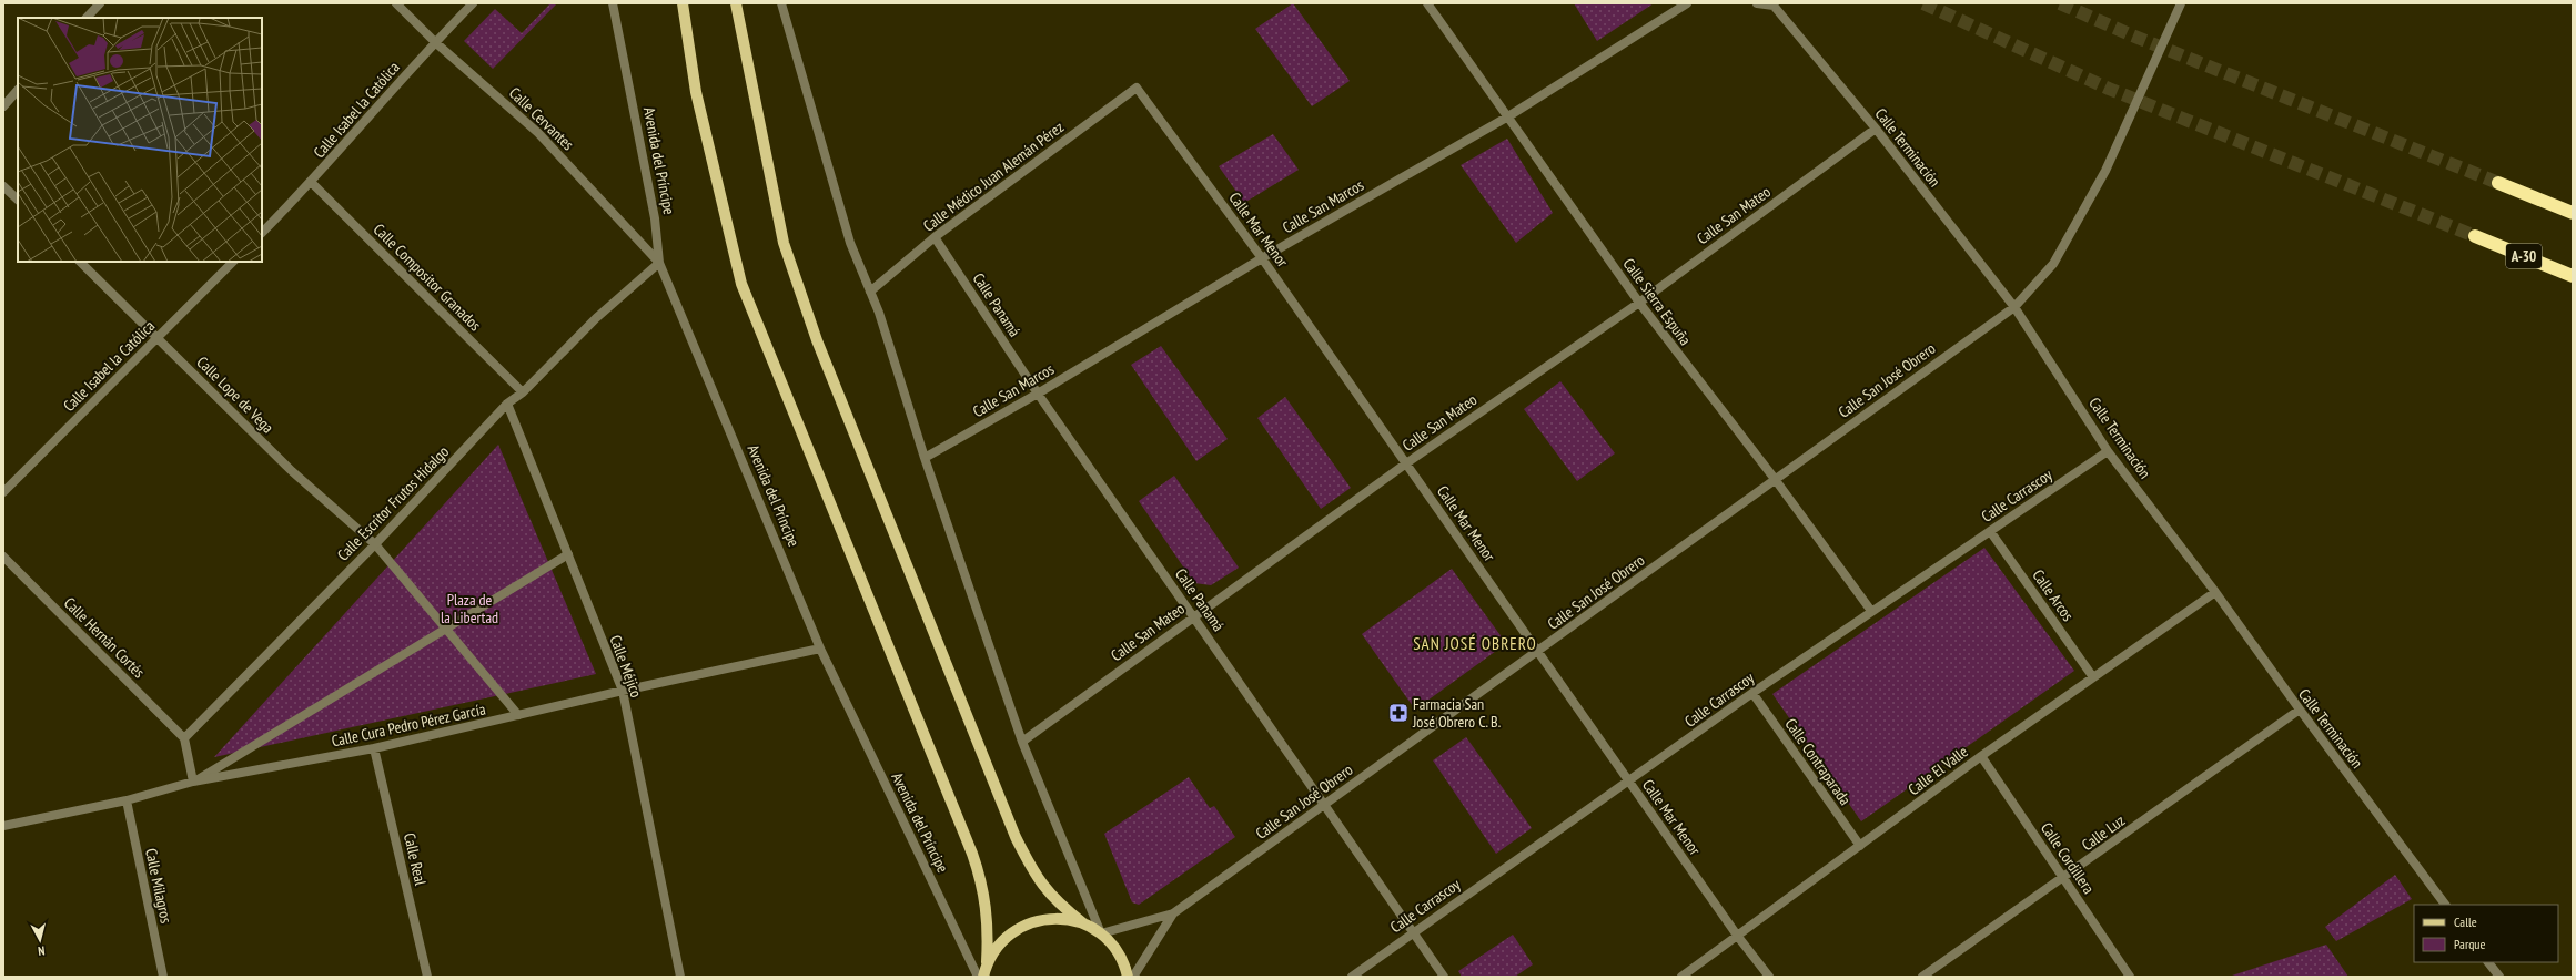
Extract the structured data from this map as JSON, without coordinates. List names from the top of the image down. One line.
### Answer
{"streets":{"highway":["A-30"],"main road":["Avenida del Príncipe"],"street":["Calle Isabel la Católica","Calle Cervantes","Calle Terminación","Calle Médico Juan Alemán Pérez","Calle San Marcos","Calle San Mateo","Calle Mar Menor","Calle Compositor Granados","Calle Sierra Espuña","Calle Panamá","Calle San José Obrero","Calle Lope de Vega","Calle Carrascoy","Calle Escritor Frutos Hidalgo","Calle Arcos","Calle Hernán Cortés","Calle Méjico","Calle Cura Pedro Pérez García","Calle Contraparada","Calle El Valle","Calle Luz","Calle Cordillera","Calle Real","Calle Milagros"]},"crossings":[["Calle Isabel la Católica","Calle Cervantes"],["Calle Isabel la Católica","Calle Compositor Granados"],["Calle Isabel la Católica","Calle Lope de Vega"],["Calle Cervantes","Avenida del Príncipe"],["Calle Cervantes","Calle Escritor Frutos Hidalgo"],["Calle Terminación","Calle San Mateo"],["Calle Terminación","Calle San José Obrero"],["Calle Terminación","Calle Carrascoy"],["Calle Terminación","Calle El Valle"],["Calle Terminación","Calle Luz"],["Avenida del Príncipe","Calle Escritor Frutos Hidalgo"],["Avenida del Príncipe","Calle Cura Pedro Pérez García"],["Calle Médico Juan Alemán Pérez","Calle Mar Menor"],["Calle Médico Juan Alemán Pérez","Calle Panamá"],["Calle San Marcos","Calle Mar Menor"],["Calle San Marcos","Calle Sierra Espuña"],["Calle San Marcos","Calle Panamá"],["Calle San Mateo","Calle Mar Menor"],["Calle San Mateo","Calle Sierra Espuña"],["Calle San Mateo","Calle Panamá"],["Calle Mar Menor","Calle San José Obrero"],["Calle Mar Menor","Calle Carrascoy"],["Calle Mar Menor","Calle El Valle"],["Calle Compositor Granados","Calle Escritor Frutos Hidalgo"],["Calle Sierra Espuña","Calle San José Obrero"],["Calle Sierra Espuña","Calle Carrascoy"],["Calle Panamá","Calle San José Obrero"],["Calle Panamá","Calle Carrascoy"],["Calle Lope de Vega","Calle Escritor Frutos Hidalgo"],["Calle Lope de Vega","Calle Cura Pedro Pérez García"],["Calle Carrascoy","Calle Arcos"],["Calle Carrascoy","Calle Contraparada"],["Calle Escritor Frutos Hidalgo","Calle Hernán Cortés"],["Calle Escritor Frutos Hidalgo","Calle Méjico"],["Calle Arcos","Calle El Valle"],["Calle Méjico","Calle Cura Pedro Pérez García"],["Calle Cura Pedro Pérez García","Calle Real"],["Calle Cura Pedro Pérez García","Calle Milagros"],["Calle Contraparada","Calle El Valle"],["Calle El Valle","Calle Cordillera"],["Calle Luz","Calle Cordillera"]],"districts":["SAN JOSÉ OBRERO"],"parks":["Plaza de la Libertad"],"places":{"pharmacy":["Farmacia San José Obrero C. B."]},"legend":["Calle","Parque"],"north":"bottom"}
